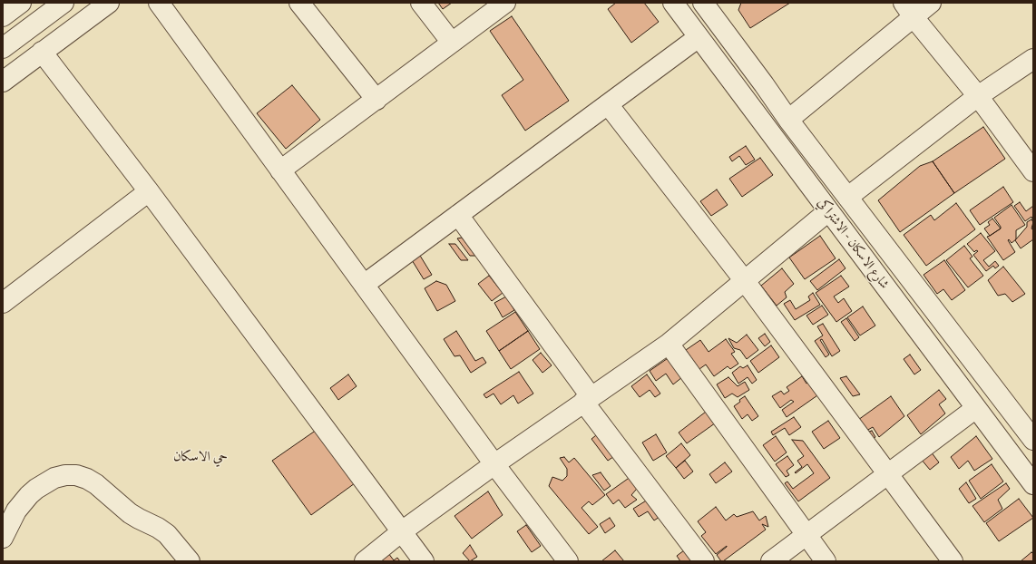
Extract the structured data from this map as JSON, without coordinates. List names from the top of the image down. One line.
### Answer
{"streets":{"street":["شارع الاسكان - الاشتراكي"]},"districts":["حي الاسكان"]}
